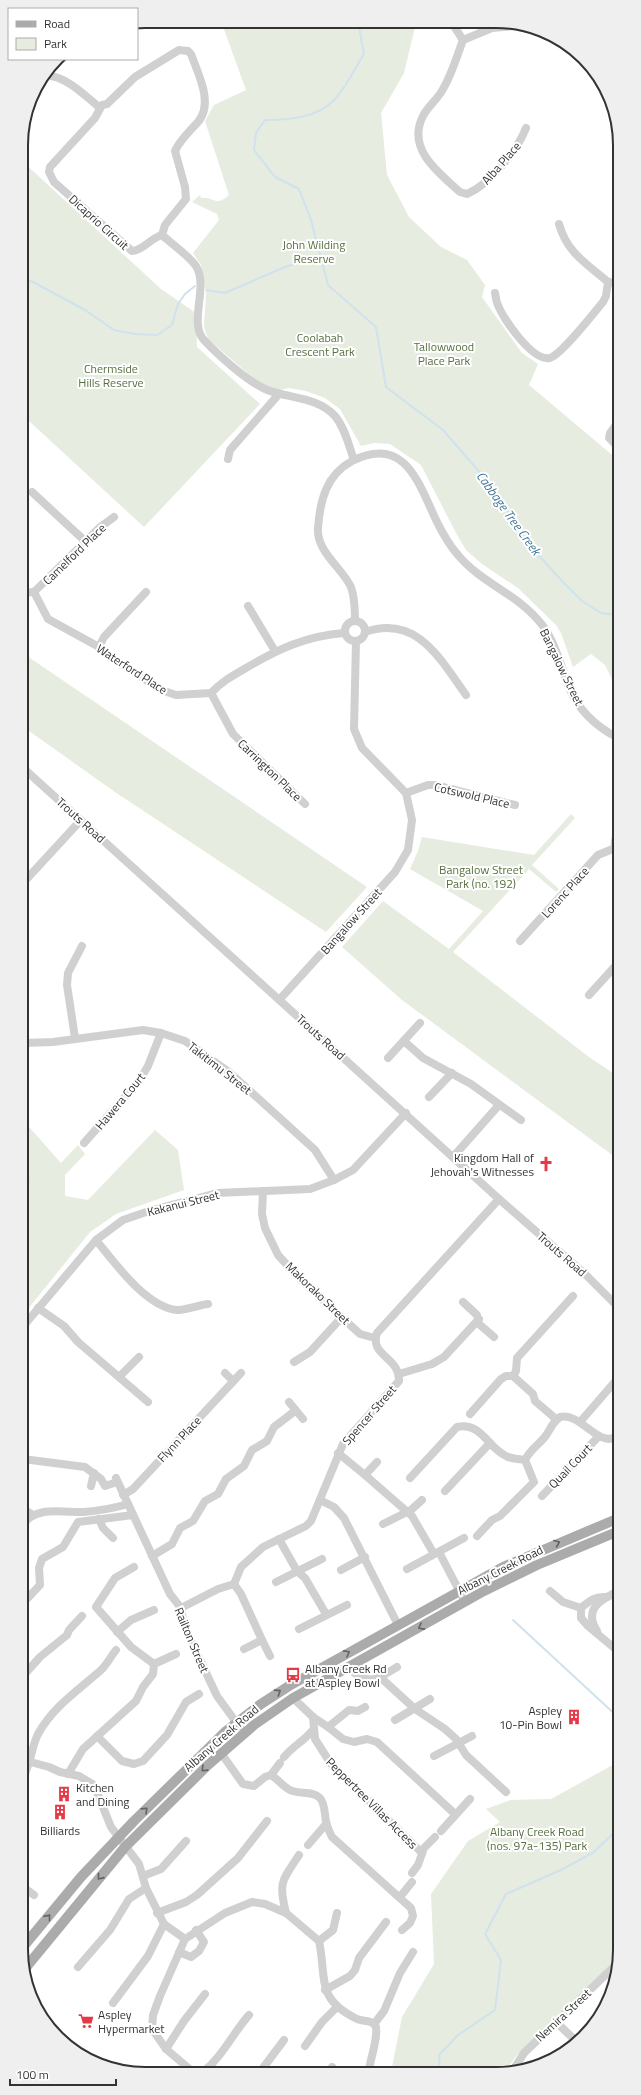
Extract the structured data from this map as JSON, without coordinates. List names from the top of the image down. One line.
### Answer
{"streets":{"main road":["Albany Creek Road"],"street":["Alba Place","Dicaprio Circuit","Camelford Place","Bangalow Street","Waterford Place","Carrington Place","Cotswold Place","Trouts Road","Lorenc Place","Takitimu Street","Hawera Court","Kakanui Street","Makorako Street","Spencer Street","Flynn Place","Quail Court","Railton Street","Peppertree Villas Access","Nemira Street"]},"crossings":[["Camelford Place","Waterford Place"],["Bangalow Street","Cotswold Place"],["Bangalow Street","Trouts Road"],["Waterford Place","Carrington Place"],["Trouts Road","Kakanui Street"],["Takitimu Street","Hawera Court"],["Takitimu Street","Kakanui Street"],["Kakanui Street","Makorako Street"],["Makorako Street","Spencer Street"],["Flynn Place","Railton Street"],["Albany Creek Road","Railton Street"]],"water":["Cabbage Tree Creek"],"parks":["John Wilding Reserve","Coolabah Crescent Park","Tallowwood Place Park","Chermside Hills Reserve","Bangalow Street Park (no. 192)","Albany Creek Road (nos. 97a-135) Park"],"places":{"church":["Kingdom Hall of Jehovah's Witnesses"],"bus stop":["Albany Creek Rd at Aspley Bowl"],"building":["Aspley 10-Pin Bowl","Kitchen and Dining","Billiards"],"supermarket":["Aspley Hypermarket"]},"legend":["Road","Park"],"scale_bar":"100 m"}
